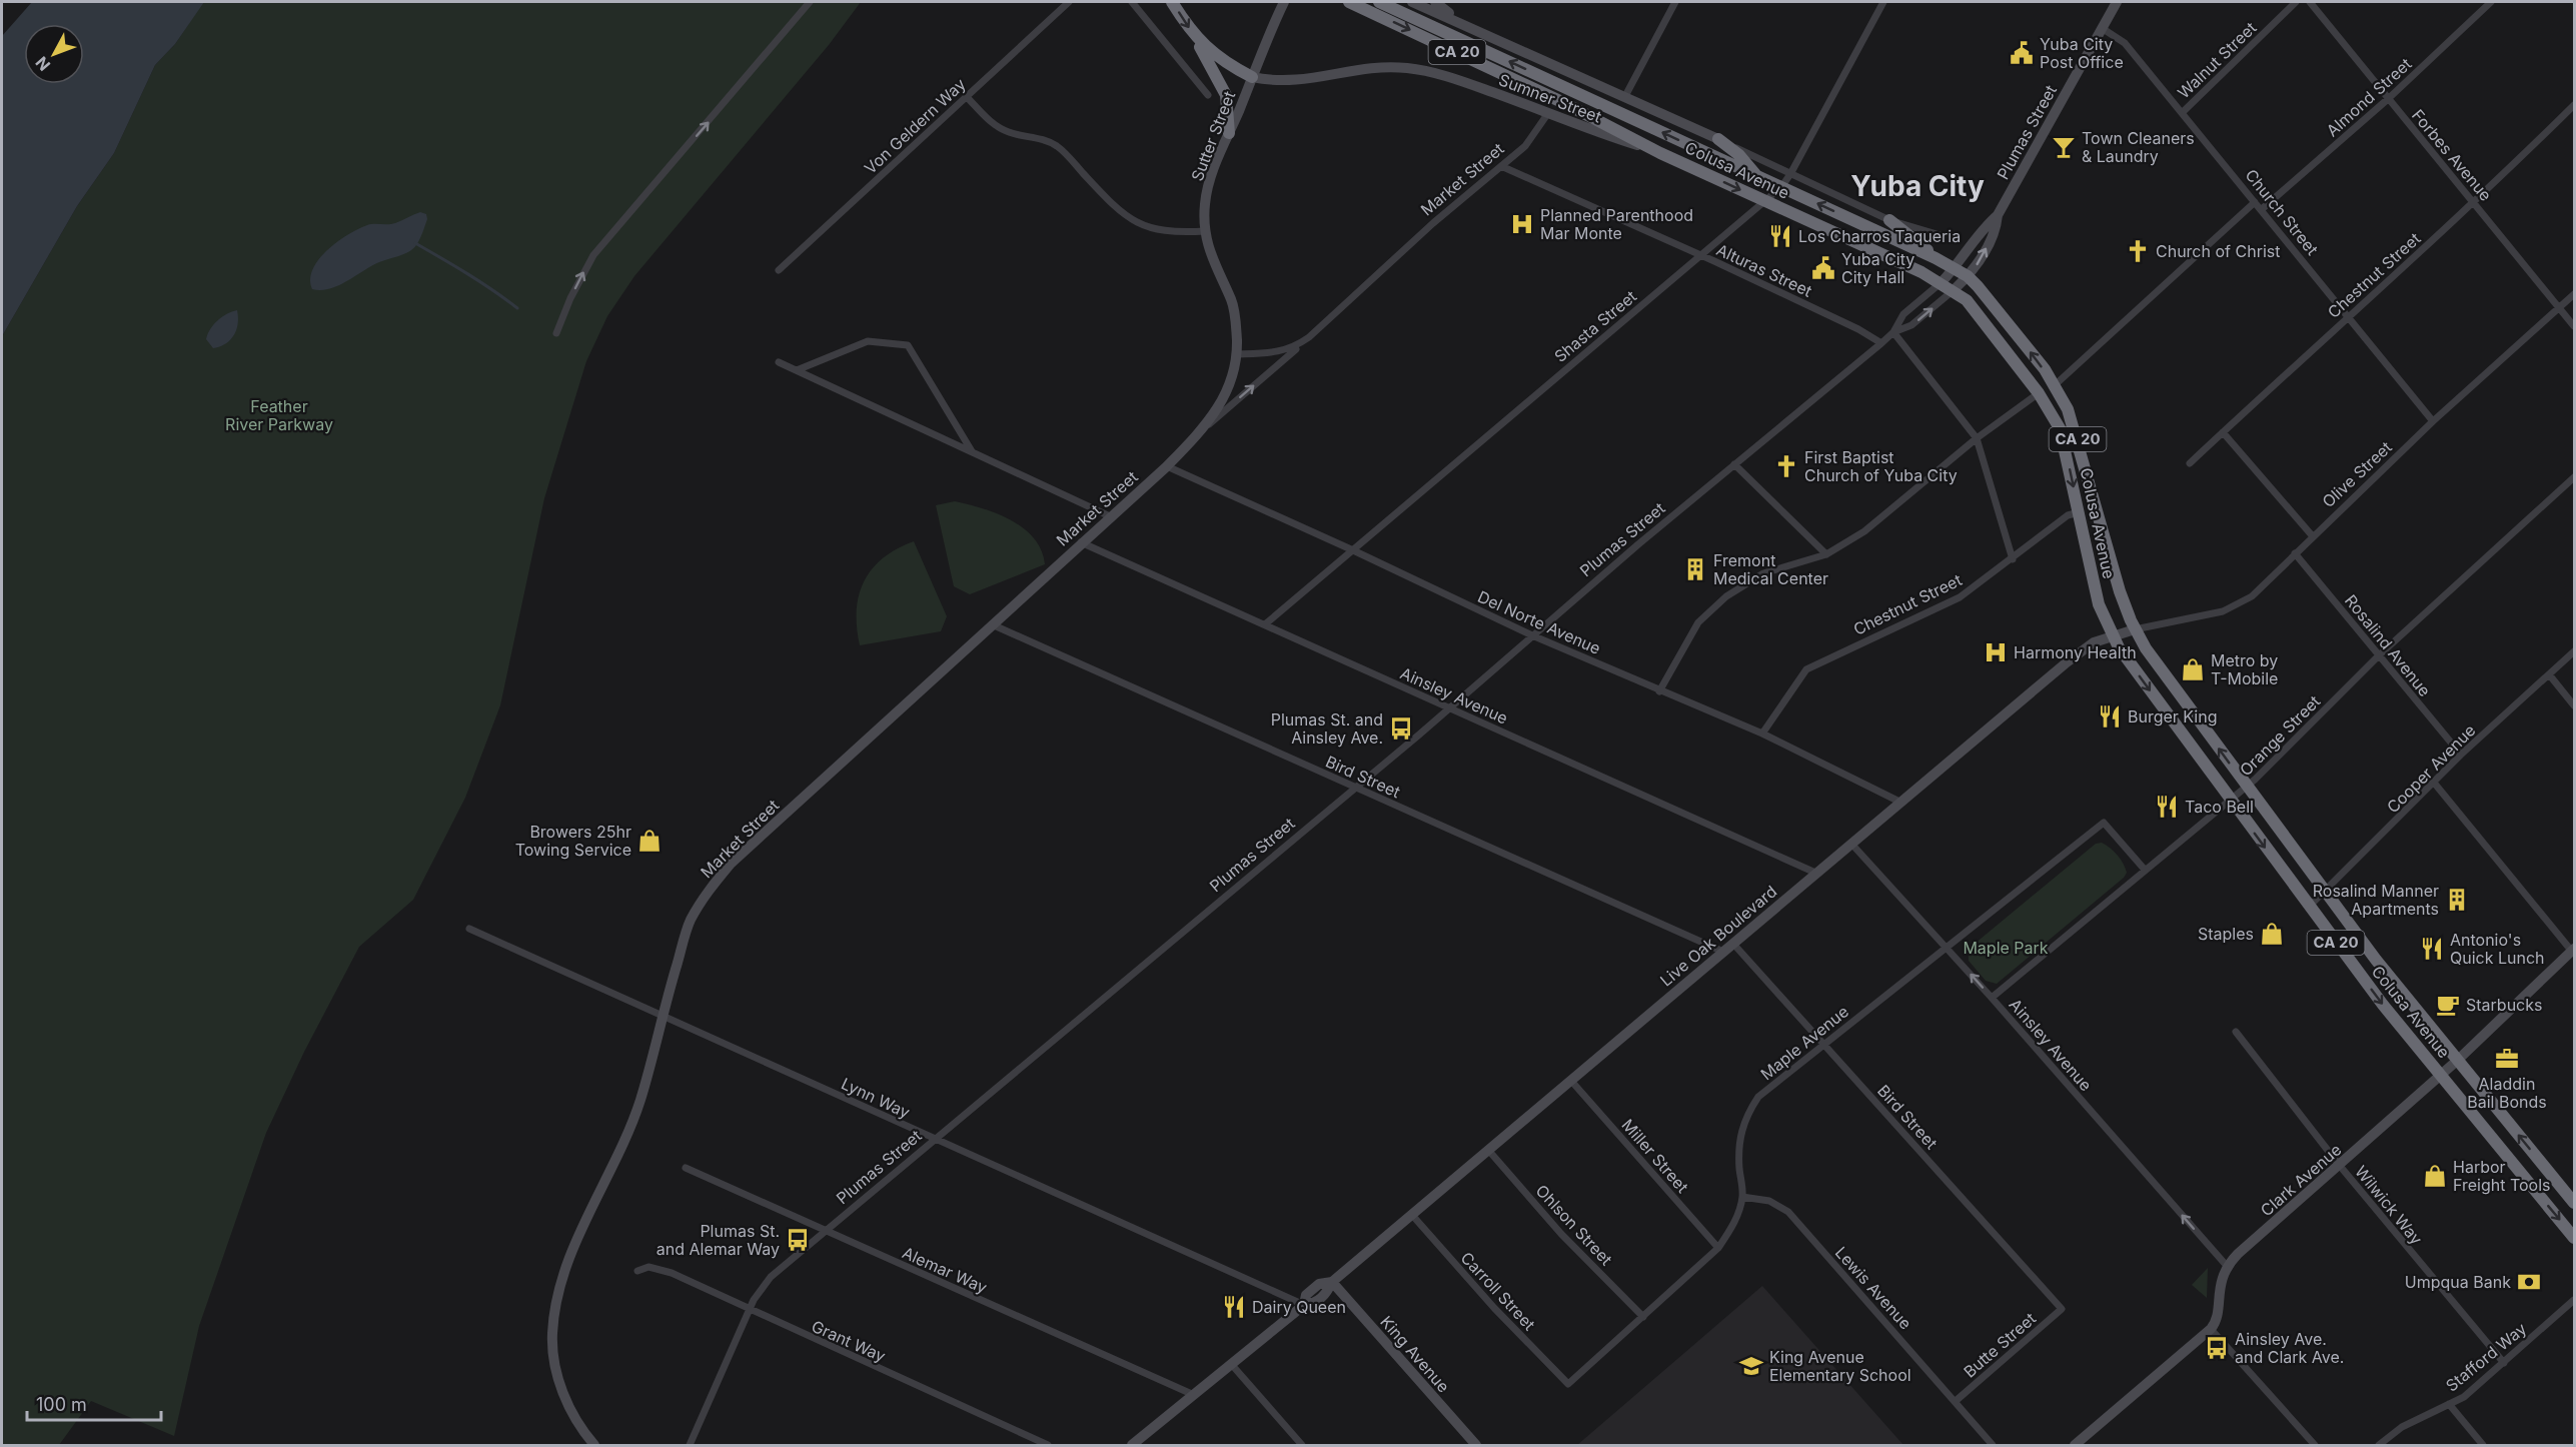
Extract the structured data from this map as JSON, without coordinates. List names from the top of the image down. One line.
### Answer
{"streets":{"highway":["CA 20","Colusa Avenue"],"main road":["Sumner Street","Plumas Street","Sutter Street","Market Street","Live Oak Boulevard","Clark Avenue","King Avenue"],"street":["Walnut Street","Almond Street","Von Geldern Way","Forbes Avenue","Church Street","Alturas Street","Chestnut Street","Shasta Street","Olive Street","Del Norte Avenue","Rosalind Avenue","Ainsley Avenue","Orange Street","Cooper Avenue","Bird Street","Maple Avenue","Lynn Way","Miller Street","Wilwick Way","Ohlson Street","Alemar Way","Lewis Avenue","Carroll Street","Grant Way","Butte Street","Stafford Way"]},"crossings":[["Walnut Street","Church Street"],["Almond Street","Forbes Avenue"],["Almond Street","Church Street"],["Sumner Street","Sutter Street"],["Sumner Street","Colusa Avenue"],["Sumner Street","Market Street"],["Plumas Street","Colusa Avenue"],["Plumas Street","Church Street"],["Plumas Street","Alturas Street"],["Plumas Street","Del Norte Avenue"],["Plumas Street","Ainsley Avenue"],["Plumas Street","Bird Street"],["Plumas Street","Lynn Way"],["Plumas Street","Alemar Way"],["Plumas Street","Grant Way"],["Sutter Street","Market Street"],["Forbes Avenue","Chestnut Street"],["Forbes Avenue","Olive Street"],["Colusa Avenue","Chestnut Street"],["Colusa Avenue","Shasta Street"],["Colusa Avenue","Olive Street"],["Colusa Avenue","Orange Street"],["Colusa Avenue","Cooper Avenue"],["Colusa Avenue","Live Oak Boulevard"],["Colusa Avenue","Clark Avenue"],["Market Street","Alturas Street"],["Market Street","Del Norte Avenue"],["Market Street","Ainsley Avenue"],["Market Street","Bird Street"],["Market Street","Lynn Way"],["Church Street","Chestnut Street"],["Church Street","Olive Street"],["Alturas Street","Shasta Street"],["Chestnut Street","Del Norte Avenue"],["Shasta Street","Del Norte Avenue"],["Shasta Street","Ainsley Avenue"],["Olive Street","Rosalind Avenue"],["Olive Street","Live Oak Boulevard"],["Del Norte Avenue","Live Oak Boulevard"],["Rosalind Avenue","Orange Street"],["Rosalind Avenue","Cooper Avenue"],["Ainsley Avenue","Orange Street"],["Ainsley Avenue","Live Oak Boulevard"],["Ainsley Avenue","Maple Avenue"],["Ainsley Avenue","Clark Avenue"],["Orange Street","Maple Avenue"],["Bird Street","Live Oak Boulevard"],["Bird Street","Maple Avenue"],["Bird Street","Butte Street"],["Live Oak Boulevard","Lynn Way"],["Live Oak Boulevard","Miller Street"],["Live Oak Boulevard","Ohlson Street"],["Live Oak Boulevard","Alemar Way"],["Live Oak Boulevard","Carroll Street"],["Live Oak Boulevard","King Avenue"],["Maple Avenue","Miller Street"],["Maple Avenue","Ohlson Street"],["Maple Avenue","Lewis Avenue"],["Maple Avenue","Carroll Street"],["Clark Avenue","Wilwick Way"],["Wilwick Way","Stafford Way"],["Lewis Avenue","Butte Street"]],"districts":["Yuba City"],"parks":["Feather River Parkway","Maple Park"],"places":{"public building":["Yuba City Post Office","Yuba City City Hall"],"bar":["Town Cleaners & Laundry"],"hospital":["Planned Parenthood Mar Monte","Harmony Health"],"restaurant":["Los Charros Taqueria","Burger King","Taco Bell","Antonio's Quick Lunch","Dairy Queen"],"church":["Church of Christ","First Baptist Church of Yuba City"],"building":["Fremont Medical Center","Rosalind Manner Apartments"],"shop":["Metro by T-Mobile","Browers 25hr Towing Service","Staples","Harbor Freight Tools"],"bus stop":["Plumas St. and Ainsley Ave.","Plumas St. and Alemar Way","Ainsley Ave. and Clark Ave."],"cafe":["Starbucks"],"office":["Aladdin Bail Bonds"],"bank":["Umpqua Bank"],"school or university":["King Avenue Elementary School"]},"scale_bar":"100 m","north":"bottom left"}
